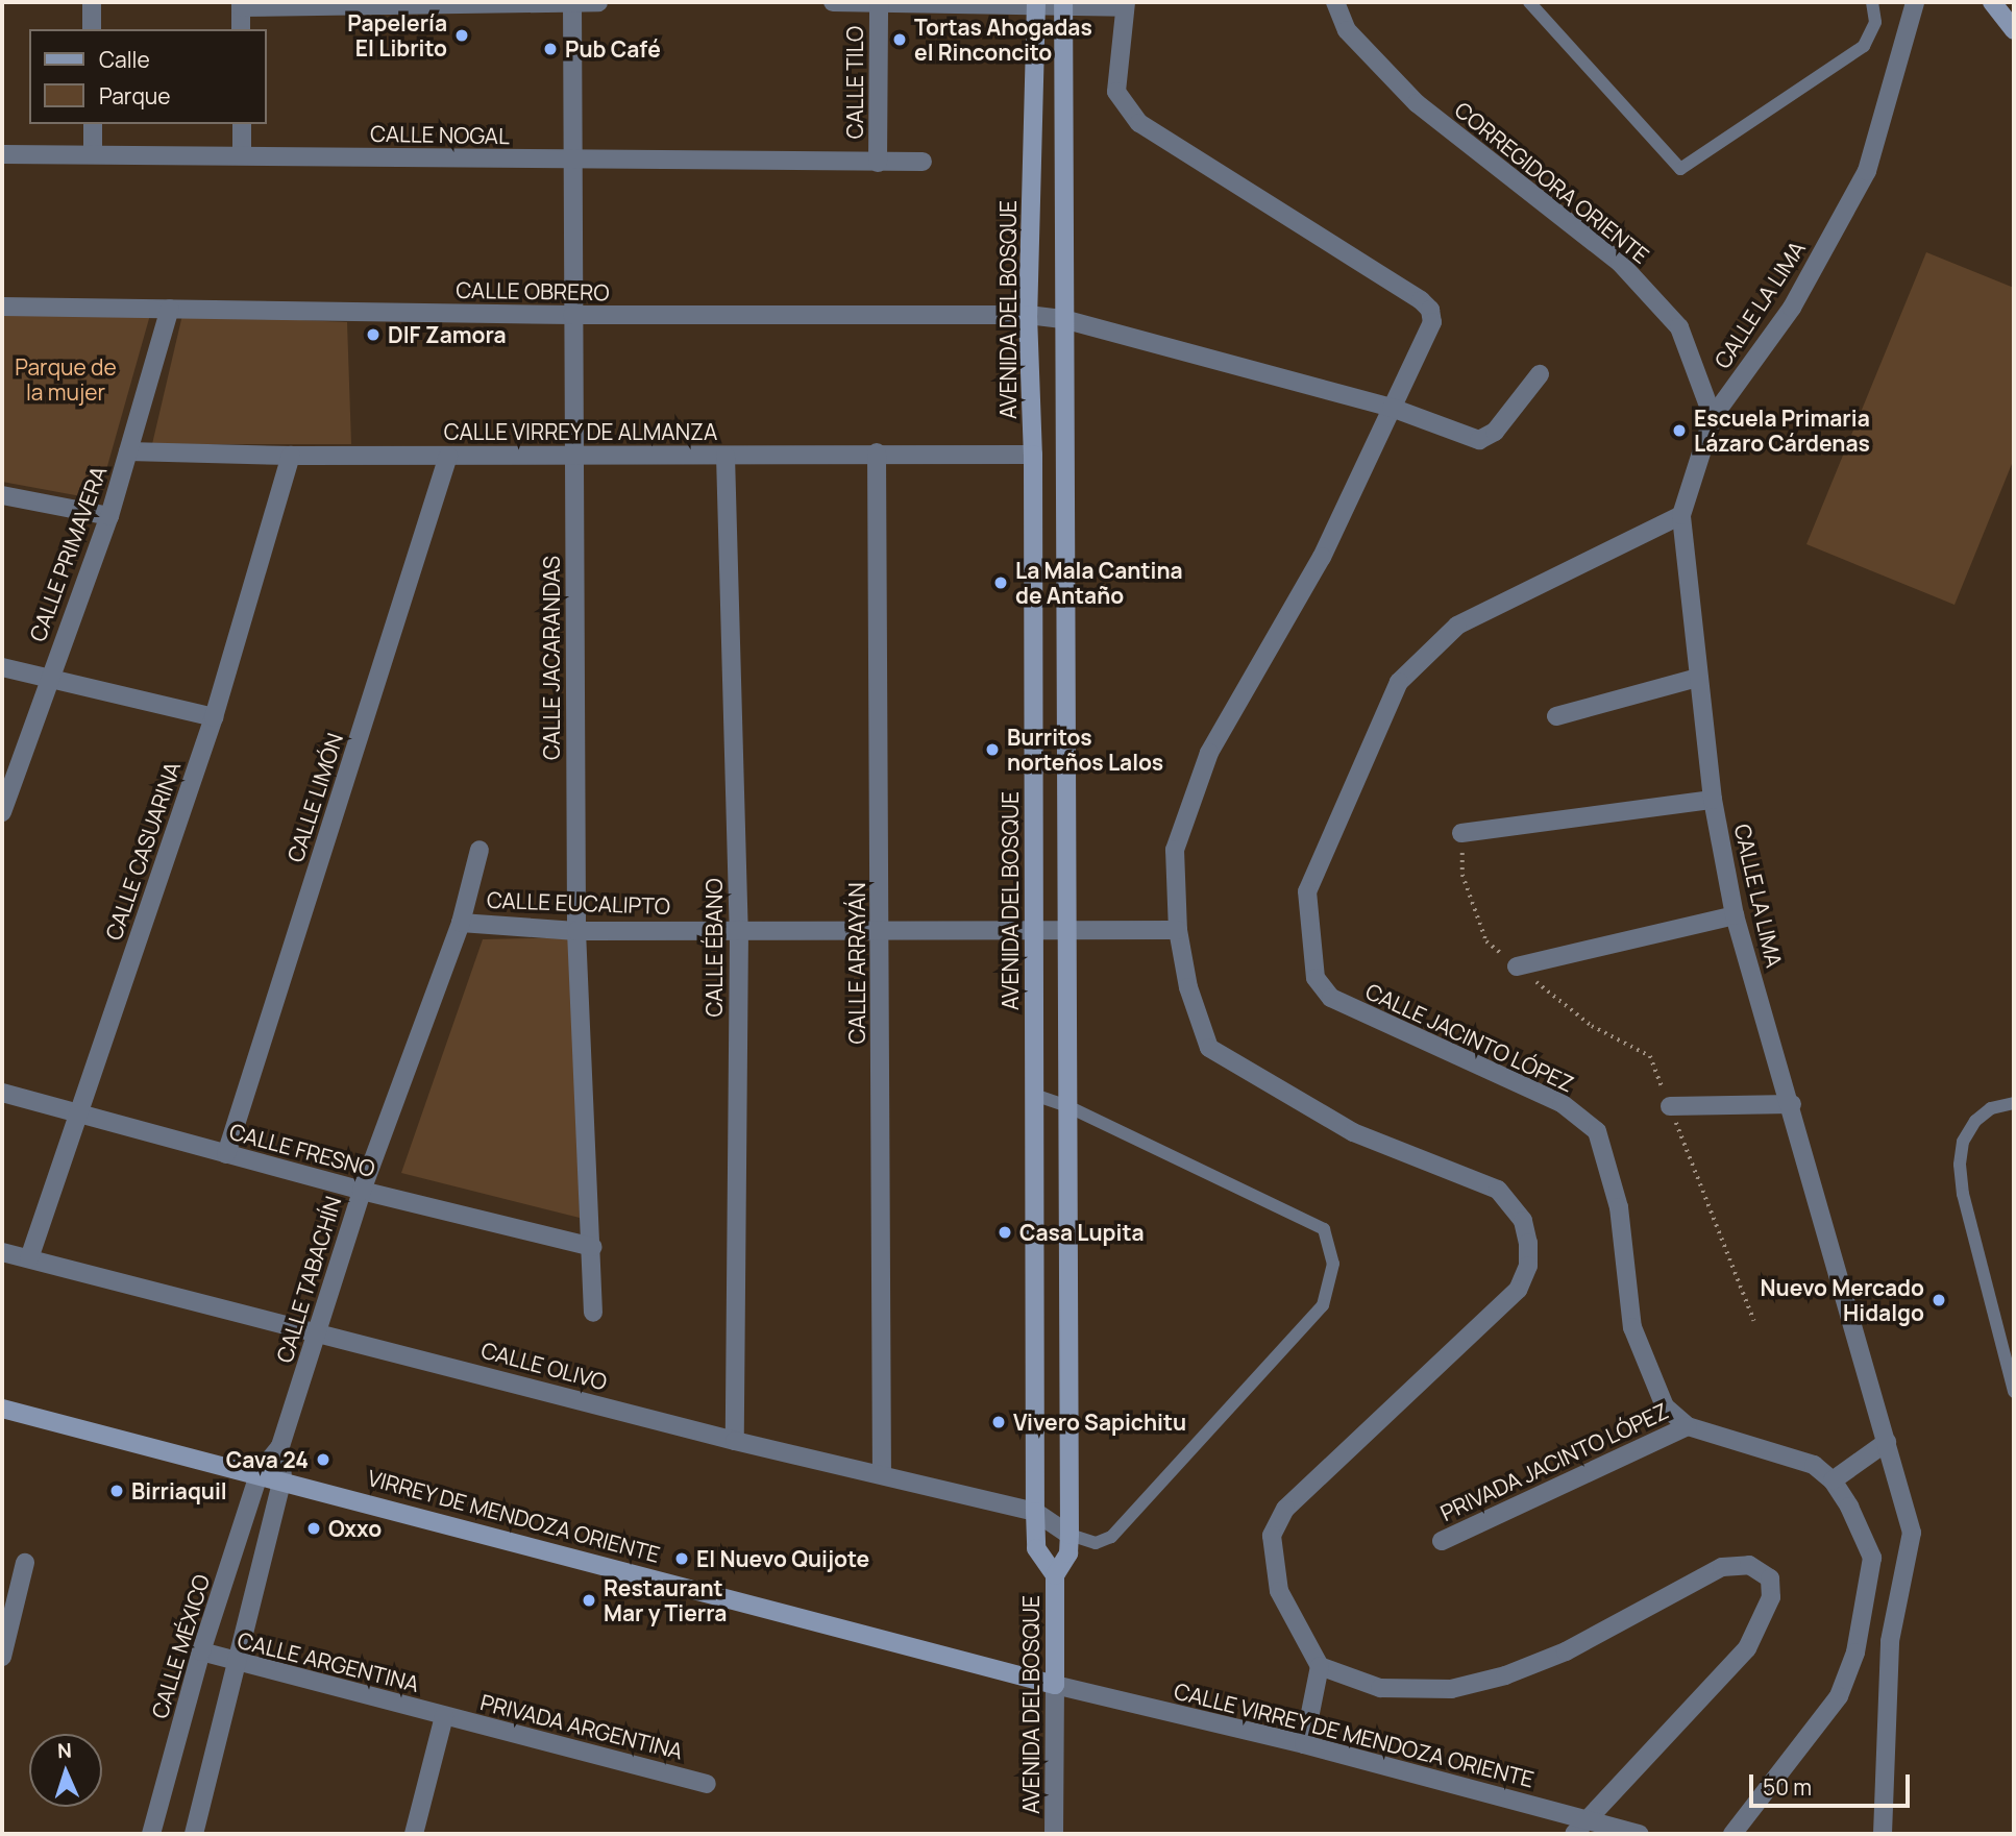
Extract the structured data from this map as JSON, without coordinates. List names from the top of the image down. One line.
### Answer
{"streets":{"street":["CALLE TILO","CALLE NOGAL","CORREGIDORA ORIENTE","CALLE OBRERO","CALLE LA LIMA","AVENIDA DEL BOSQUE","CALLE VIRREY DE ALMANZA","CALLE PRIMAVERA","CALLE JACARANDAS","CALLE LIMÓN","CALLE CASUARINA","CALLE EUCALIPTO","CALLE ÉBANO","CALLE ARRAYÁN","CALLE JACINTO LÓPEZ","CALLE FRESNO","CALLE TABACHÍN","CALLE OLIVO","PRIVADA JACINTO LÓPEZ","VIRREY DE MENDOZA ORIENTE","CALLE MÉXICO","CALLE ARGENTINA","PRIVADA ARGENTINA","CALLE VIRREY DE MENDOZA ORIENTE"]},"crossings":[["CALLE TILO","CALLE NOGAL"],["CALLE NOGAL","CALLE JACARANDAS"],["CORREGIDORA ORIENTE","CALLE LA LIMA"],["CALLE OBRERO","AVENIDA DEL BOSQUE"],["CALLE OBRERO","CALLE PRIMAVERA"],["CALLE OBRERO","CALLE JACARANDAS"],["CALLE LA LIMA","CALLE JACINTO LÓPEZ"],["AVENIDA DEL BOSQUE","CALLE VIRREY DE ALMANZA"],["AVENIDA DEL BOSQUE","CALLE EUCALIPTO"],["AVENIDA DEL BOSQUE","CALLE OLIVO"],["AVENIDA DEL BOSQUE","VIRREY DE MENDOZA ORIENTE"],["AVENIDA DEL BOSQUE","CALLE VIRREY DE MENDOZA ORIENTE"],["CALLE VIRREY DE ALMANZA","CALLE PRIMAVERA"],["CALLE VIRREY DE ALMANZA","CALLE JACARANDAS"],["CALLE VIRREY DE ALMANZA","CALLE LIMÓN"],["CALLE VIRREY DE ALMANZA","CALLE CASUARINA"],["CALLE VIRREY DE ALMANZA","CALLE ÉBANO"],["CALLE VIRREY DE ALMANZA","CALLE ARRAYÁN"],["CALLE JACARANDAS","CALLE EUCALIPTO"],["CALLE JACARANDAS","CALLE FRESNO"],["CALLE LIMÓN","CALLE FRESNO"],["CALLE CASUARINA","CALLE FRESNO"],["CALLE CASUARINA","CALLE OLIVO"],["CALLE EUCALIPTO","CALLE ÉBANO"],["CALLE EUCALIPTO","CALLE ARRAYÁN"],["CALLE EUCALIPTO","CALLE TABACHÍN"],["CALLE ÉBANO","CALLE OLIVO"],["CALLE ARRAYÁN","CALLE OLIVO"],["CALLE JACINTO LÓPEZ","PRIVADA JACINTO LÓPEZ"],["CALLE FRESNO","CALLE TABACHÍN"],["CALLE TABACHÍN","CALLE OLIVO"],["CALLE TABACHÍN","VIRREY DE MENDOZA ORIENTE"],["CALLE TABACHÍN","CALLE MÉXICO"],["VIRREY DE MENDOZA ORIENTE","CALLE MÉXICO"],["VIRREY DE MENDOZA ORIENTE","CALLE VIRREY DE MENDOZA ORIENTE"],["CALLE MÉXICO","CALLE ARGENTINA"],["CALLE ARGENTINA","PRIVADA ARGENTINA"]],"parks":["Parque de la mujer"],"places":["Papelería El Librito","Tortas Ahogadas el Rinconcito","Pub Café","DIF Zamora","Escuela Primaria Lázaro Cárdenas","La Mala Cantina de Antaño","Burritos norteños Lalos","Casa Lupita","Nuevo Mercado Hidalgo","Vivero Sapichitu","Cava 24","Birriaquil","Oxxo","El Nuevo Quijote","Restaurant Mar y Tierra"],"legend":["Calle","Parque"],"scale_bar":"50 m","north":"top"}
